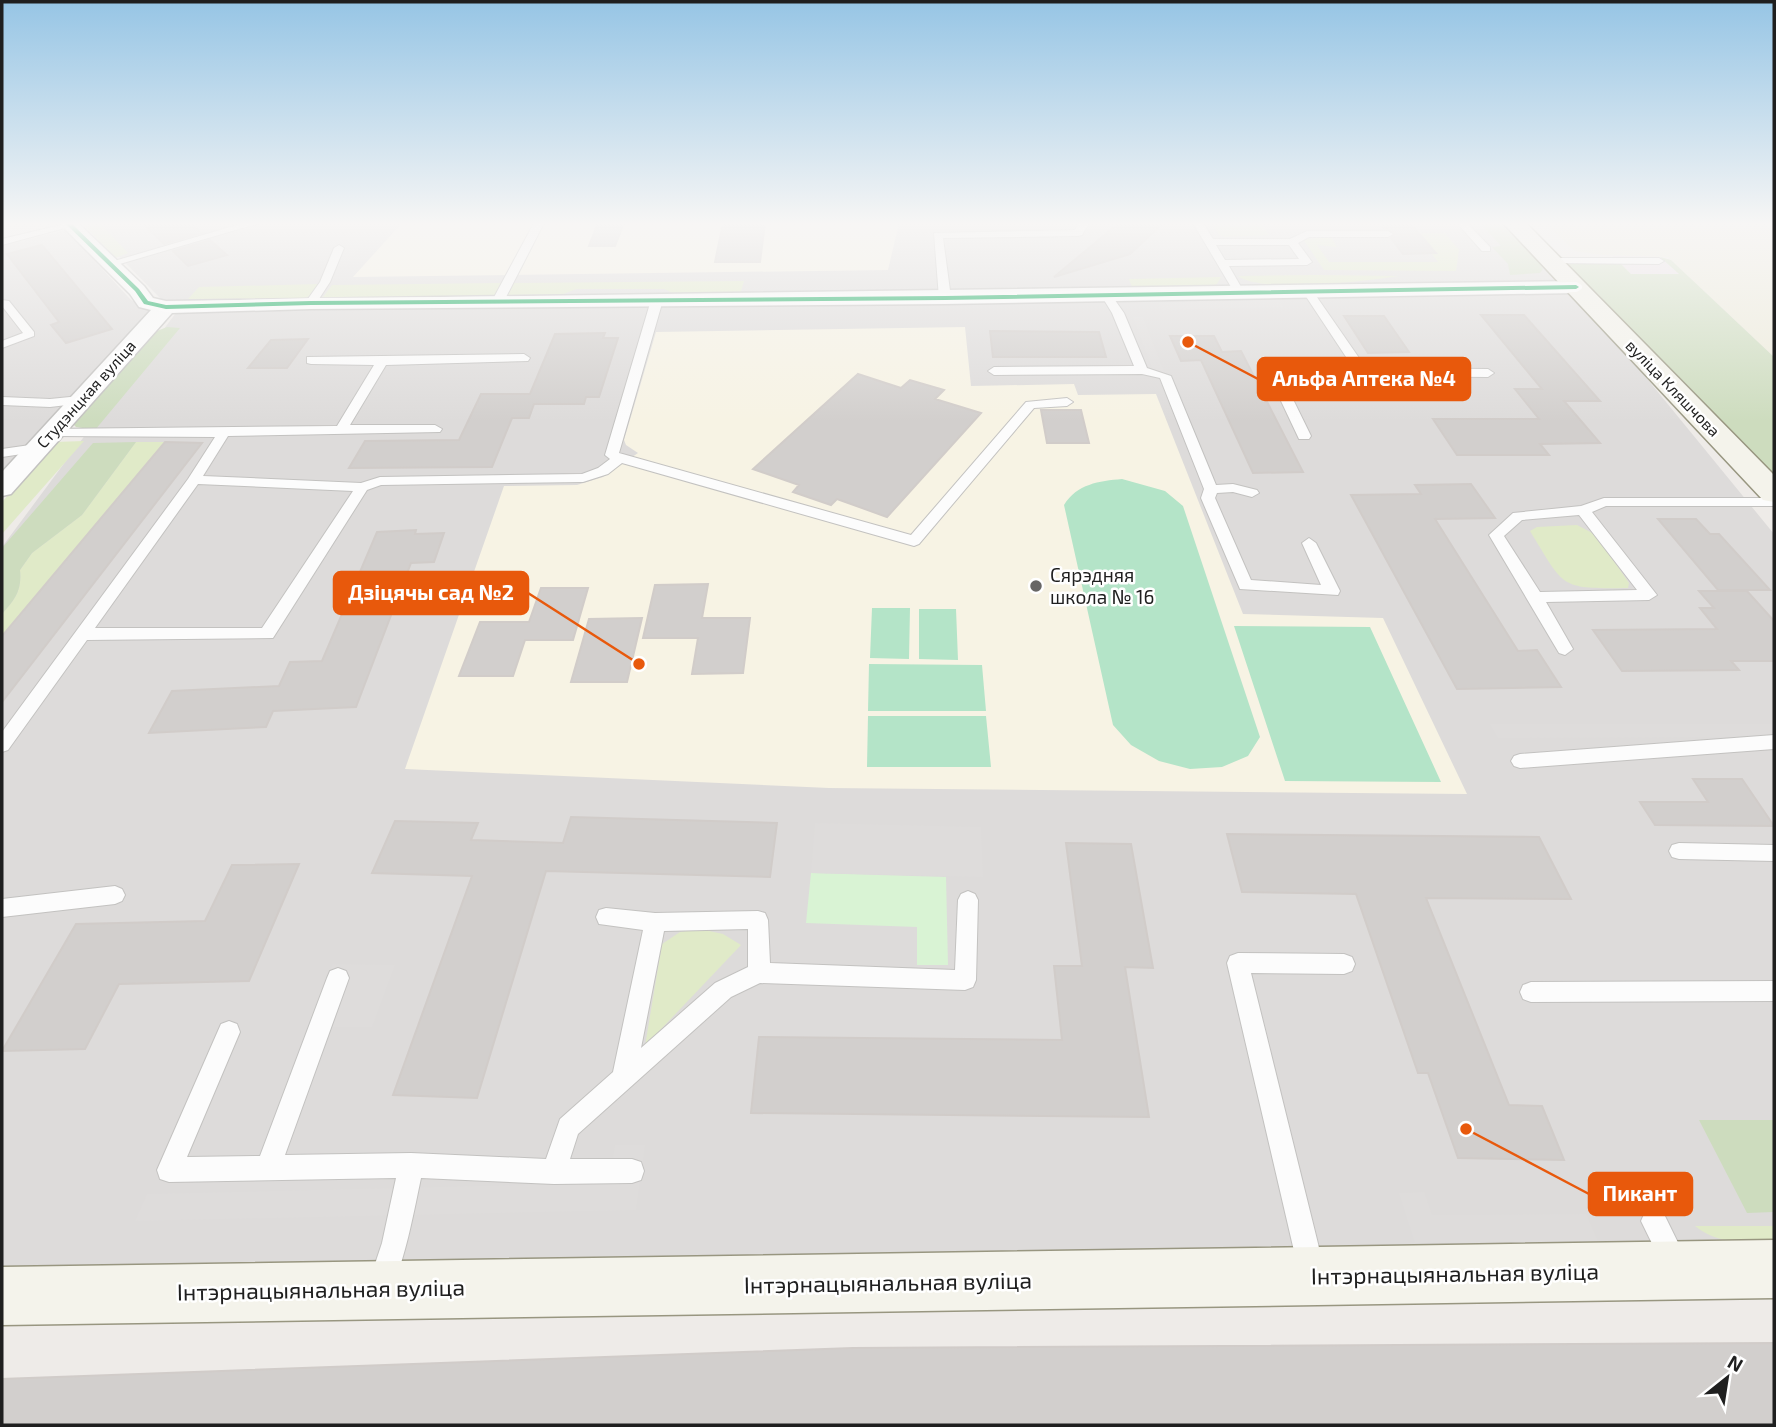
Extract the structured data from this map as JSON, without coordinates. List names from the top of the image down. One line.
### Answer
{"streets":{"street":["вуліца Кляшчова","Студэнцкая вуліца","Інтэрнацыянальная вуліца"]},"places":["Альфа Аптека №4","Сярэдняя школа № 16","Дзіцячы сад №2","Пикант"],"lines":["transit line 16"],"north":"top right"}
